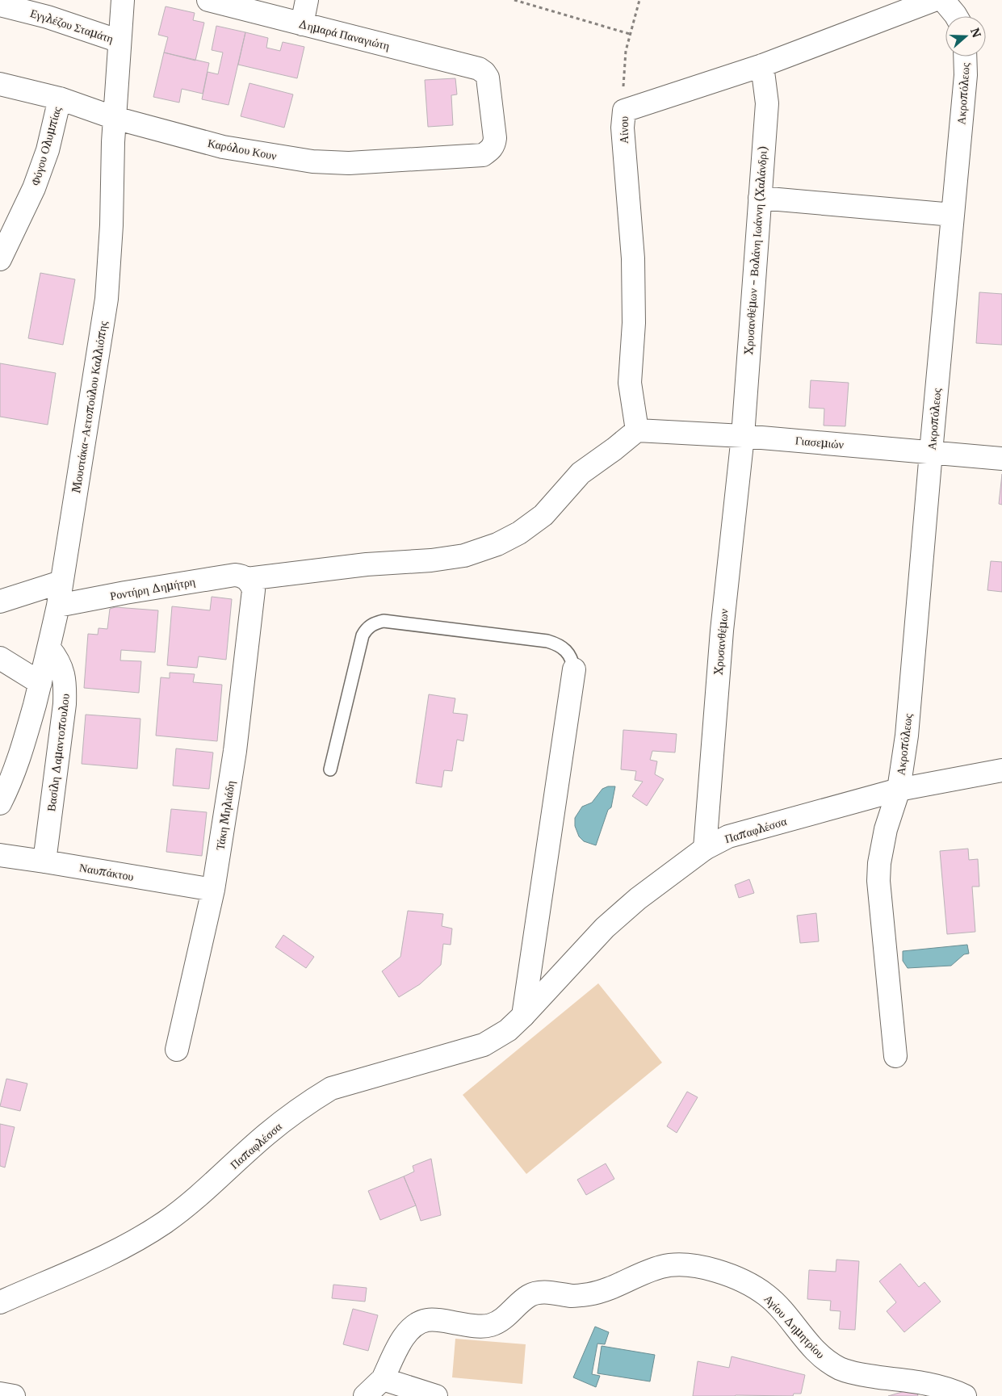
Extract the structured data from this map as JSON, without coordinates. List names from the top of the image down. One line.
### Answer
{"streets":{"street":["Εγγλέζου Σταμάτη","Δημαρά Παναγιώτη","Ακροπόλεως","Αίνου","Φύγου Ολυμπίας","Καρόλου Κουν","Χρυσανθέμων - Βολάνη Ιωάννη (Χαλάνδρι)","Μουστάκα-Αετοπούλου Καλλιόπης","Γιασεμιών","Ροντήρη Δημήτρη","Χρυσανθέμων","Βασίλη Δαμαντοπουλου","Τάκη Μηλιάδη","Παπαφλέσσα","Ναυπάκτου","Αγίου Δημητρίου"]},"crossings":[["Εγγλέζου Σταμάτη","Μουστάκα-Αετοπούλου Καλλιόπης"],["Δημαρά Παναγιώτη","Καρόλου Κουν"],["Ακροπόλεως","Γιασεμιών"],["Ακροπόλεως","Παπαφλέσσα"],["Αίνου","Χρυσανθέμων - Βολάνη Ιωάννη (Χαλάνδρι)"],["Αίνου","Γιασεμιών"],["Αίνου","Ροντήρη Δημήτρη"],["Φύγου Ολυμπίας","Καρόλου Κουν"],["Καρόλου Κουν","Μουστάκα-Αετοπούλου Καλλιόπης"],["Χρυσανθέμων - Βολάνη Ιωάννη (Χαλάνδρι)","Γιασεμιών"],["Χρυσανθέμων - Βολάνη Ιωάννη (Χαλάνδρι)","Χρυσανθέμων"],["Μουστάκα-Αετοπούλου Καλλιόπης","Ροντήρη Δημήτρη"],["Μουστάκα-Αετοπούλου Καλλιόπης","Βασίλη Δαμαντοπουλου"],["Γιασεμιών","Ροντήρη Δημήτρη"],["Γιασεμιών","Χρυσανθέμων"],["Ροντήρη Δημήτρη","Τάκη Μηλιάδη"],["Χρυσανθέμων","Παπαφλέσσα"],["Βασίλη Δαμαντοπουλου","Ναυπάκτου"],["Τάκη Μηλιάδη","Ναυπάκτου"]],"north":"right"}
